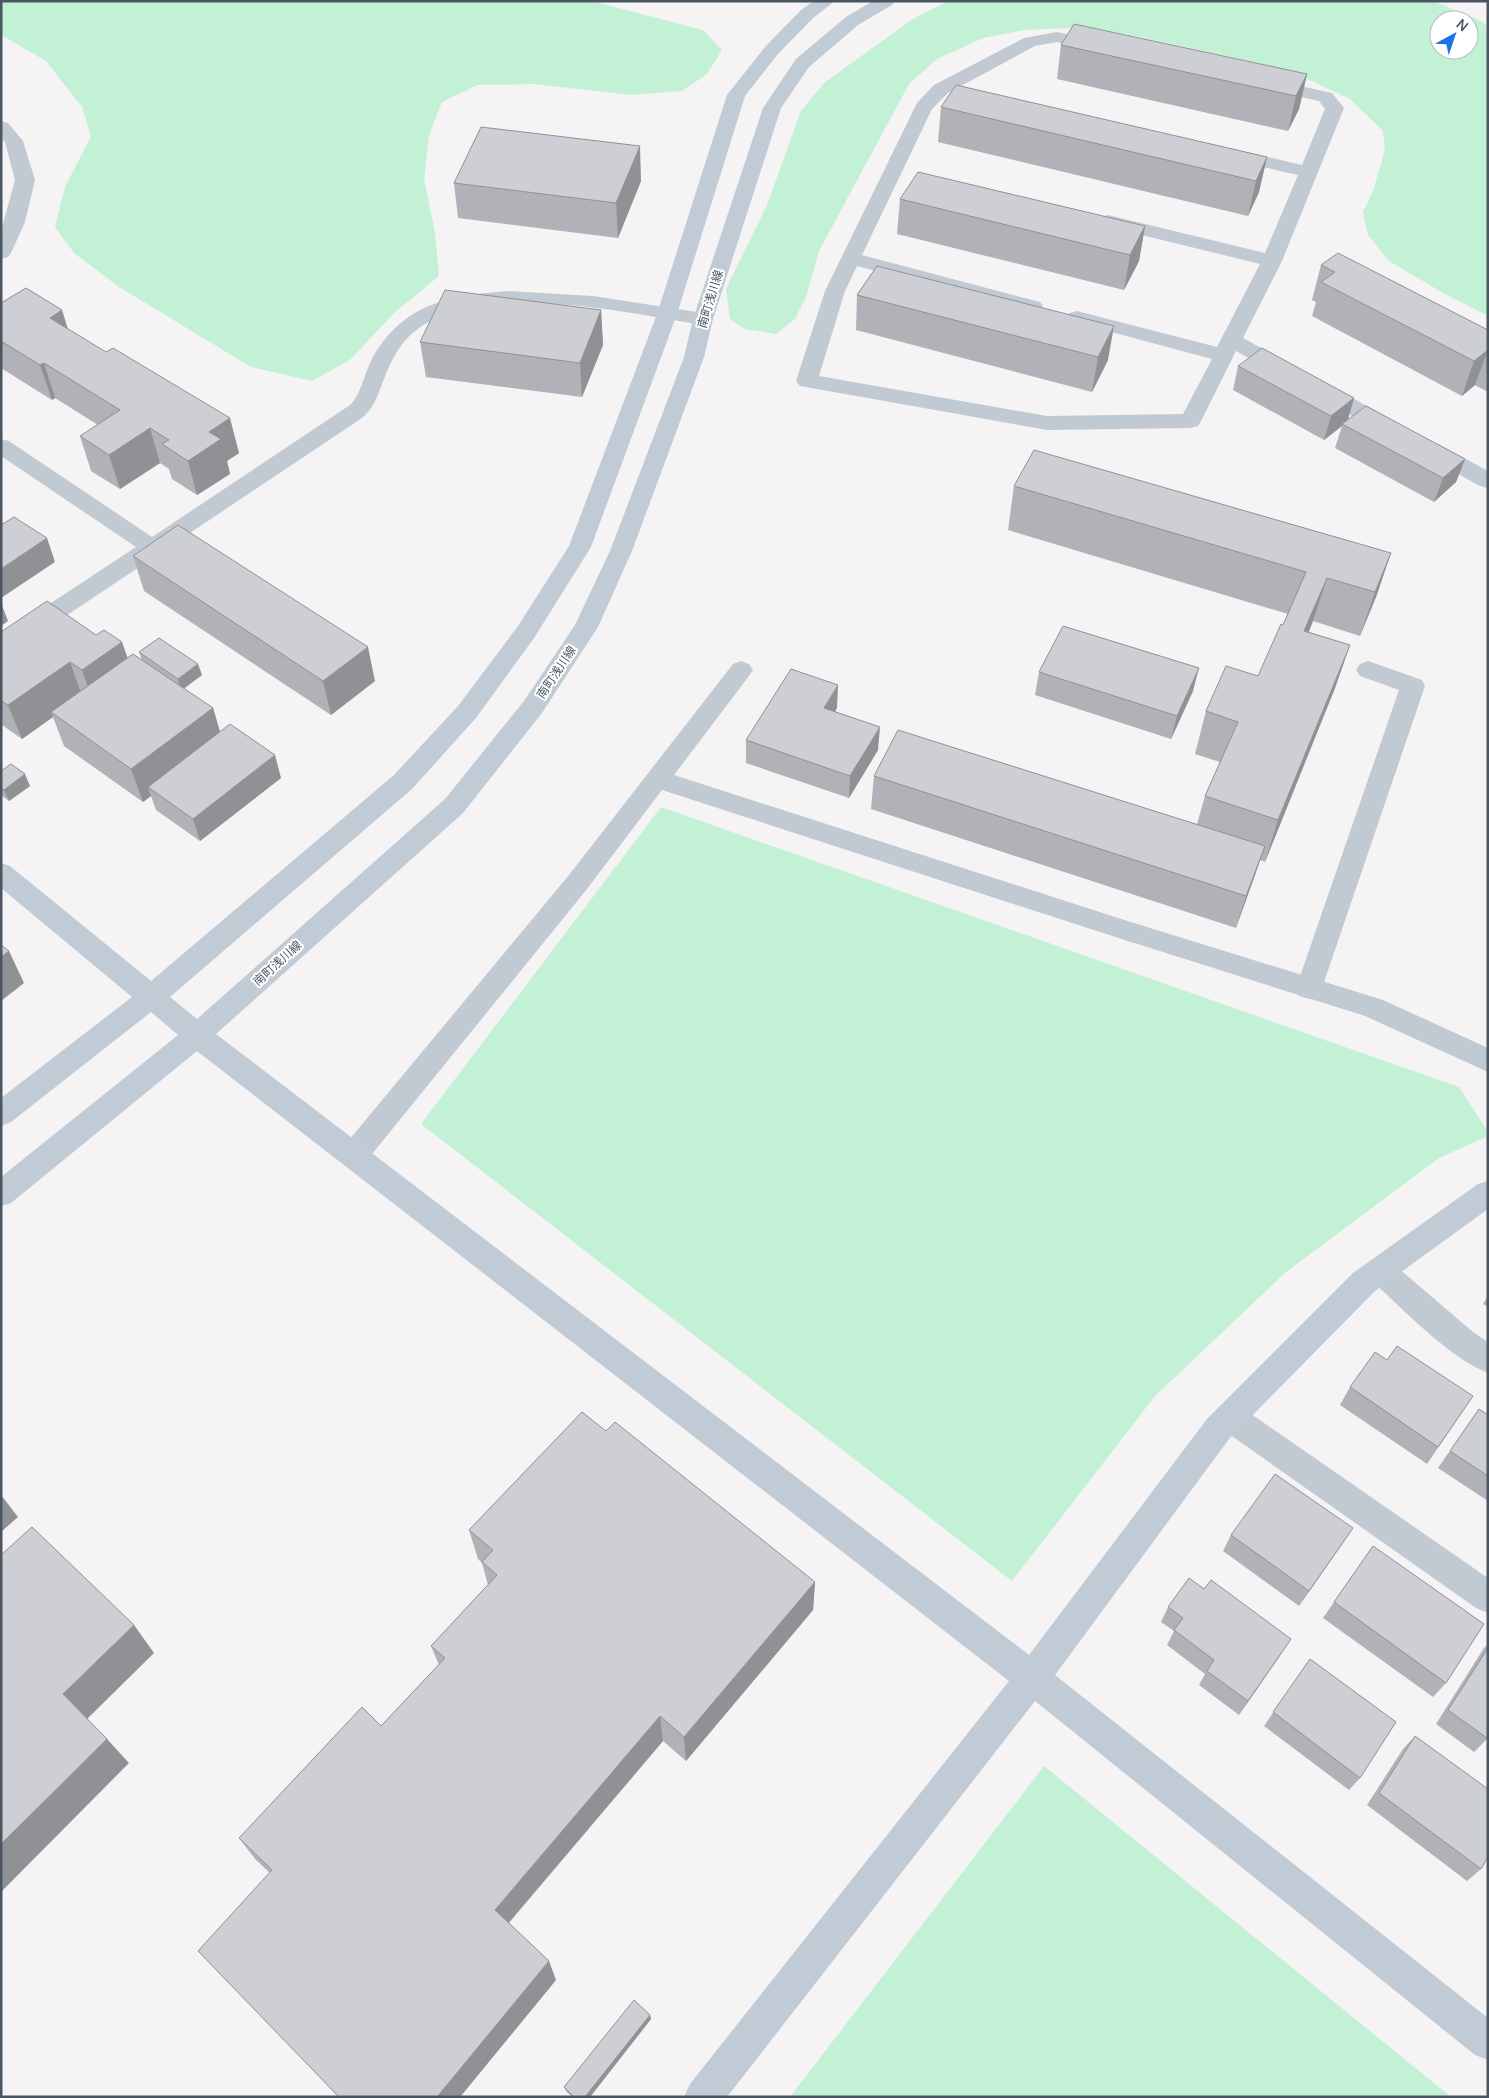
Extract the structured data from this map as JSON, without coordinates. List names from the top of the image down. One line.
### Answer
{"streets":{"street":["南町浅川線"]},"north":"top right"}
